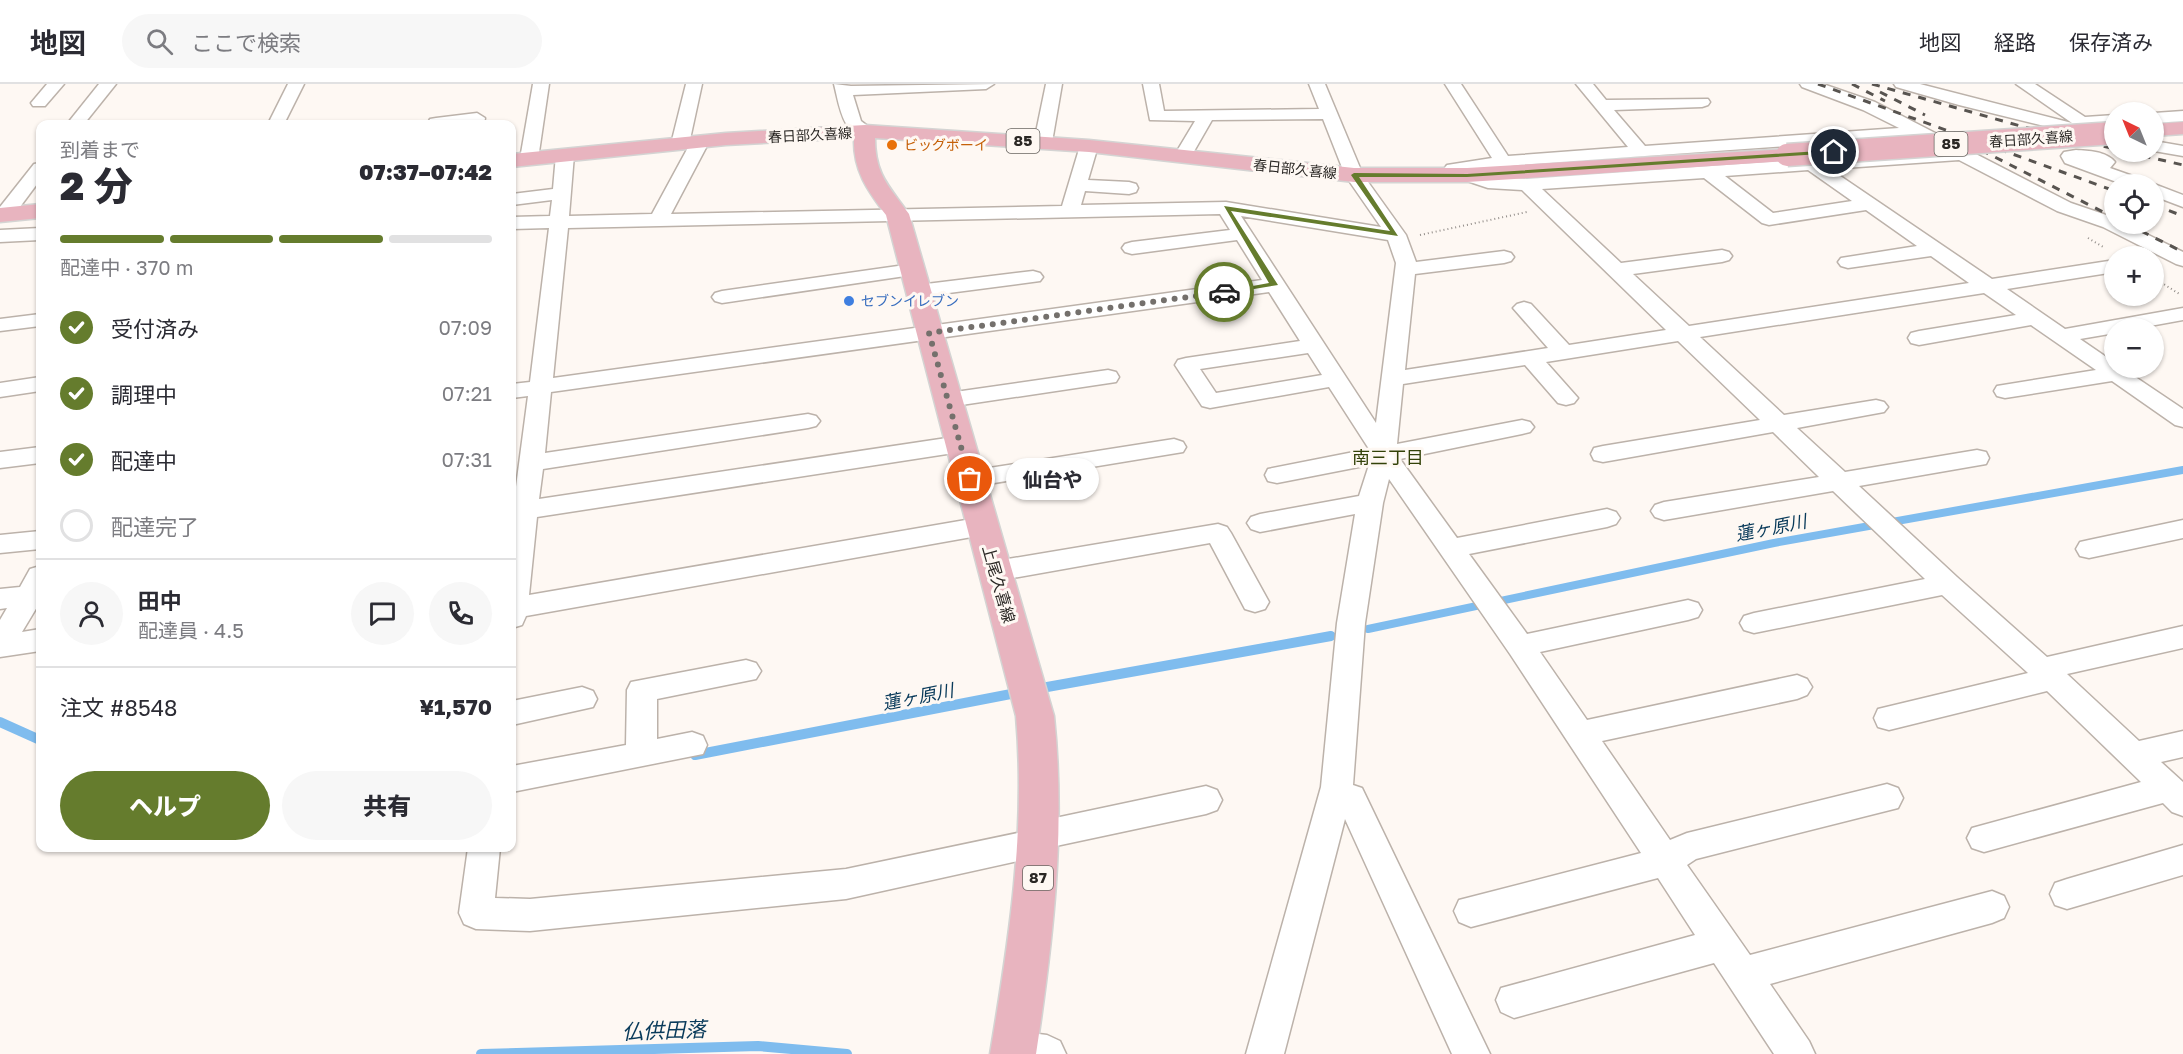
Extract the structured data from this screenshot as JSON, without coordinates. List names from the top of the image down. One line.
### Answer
{"streets":{"main road":["春日部久喜線","85","上尾久喜線","87"]},"crossings":[["春日部久喜線","上尾久喜線"]],"districts":["南三丁目"],"water":["蓮ヶ原川","仏供田落"],"places":["ビッグボーイ","セブンイレブン","仙台や"],"north":"top left","page":{"header":"地図","search":"ここで検索","nav":["地図","経路","保存済み"],"map_buttons":["+","−"],"heading":["2 分","到着まで","07:37–07:42"],"panel":["田中","配達員 · 4.5","注文 #8548","¥1,570"],"bar":"配達中 · 370 m","list":[["受付済み","07:09"],["調理中","07:21"],["配達中","07:31"],"配達完了"],"bubble":"仙台や","buttons":["ヘルプ","共有"]}}
